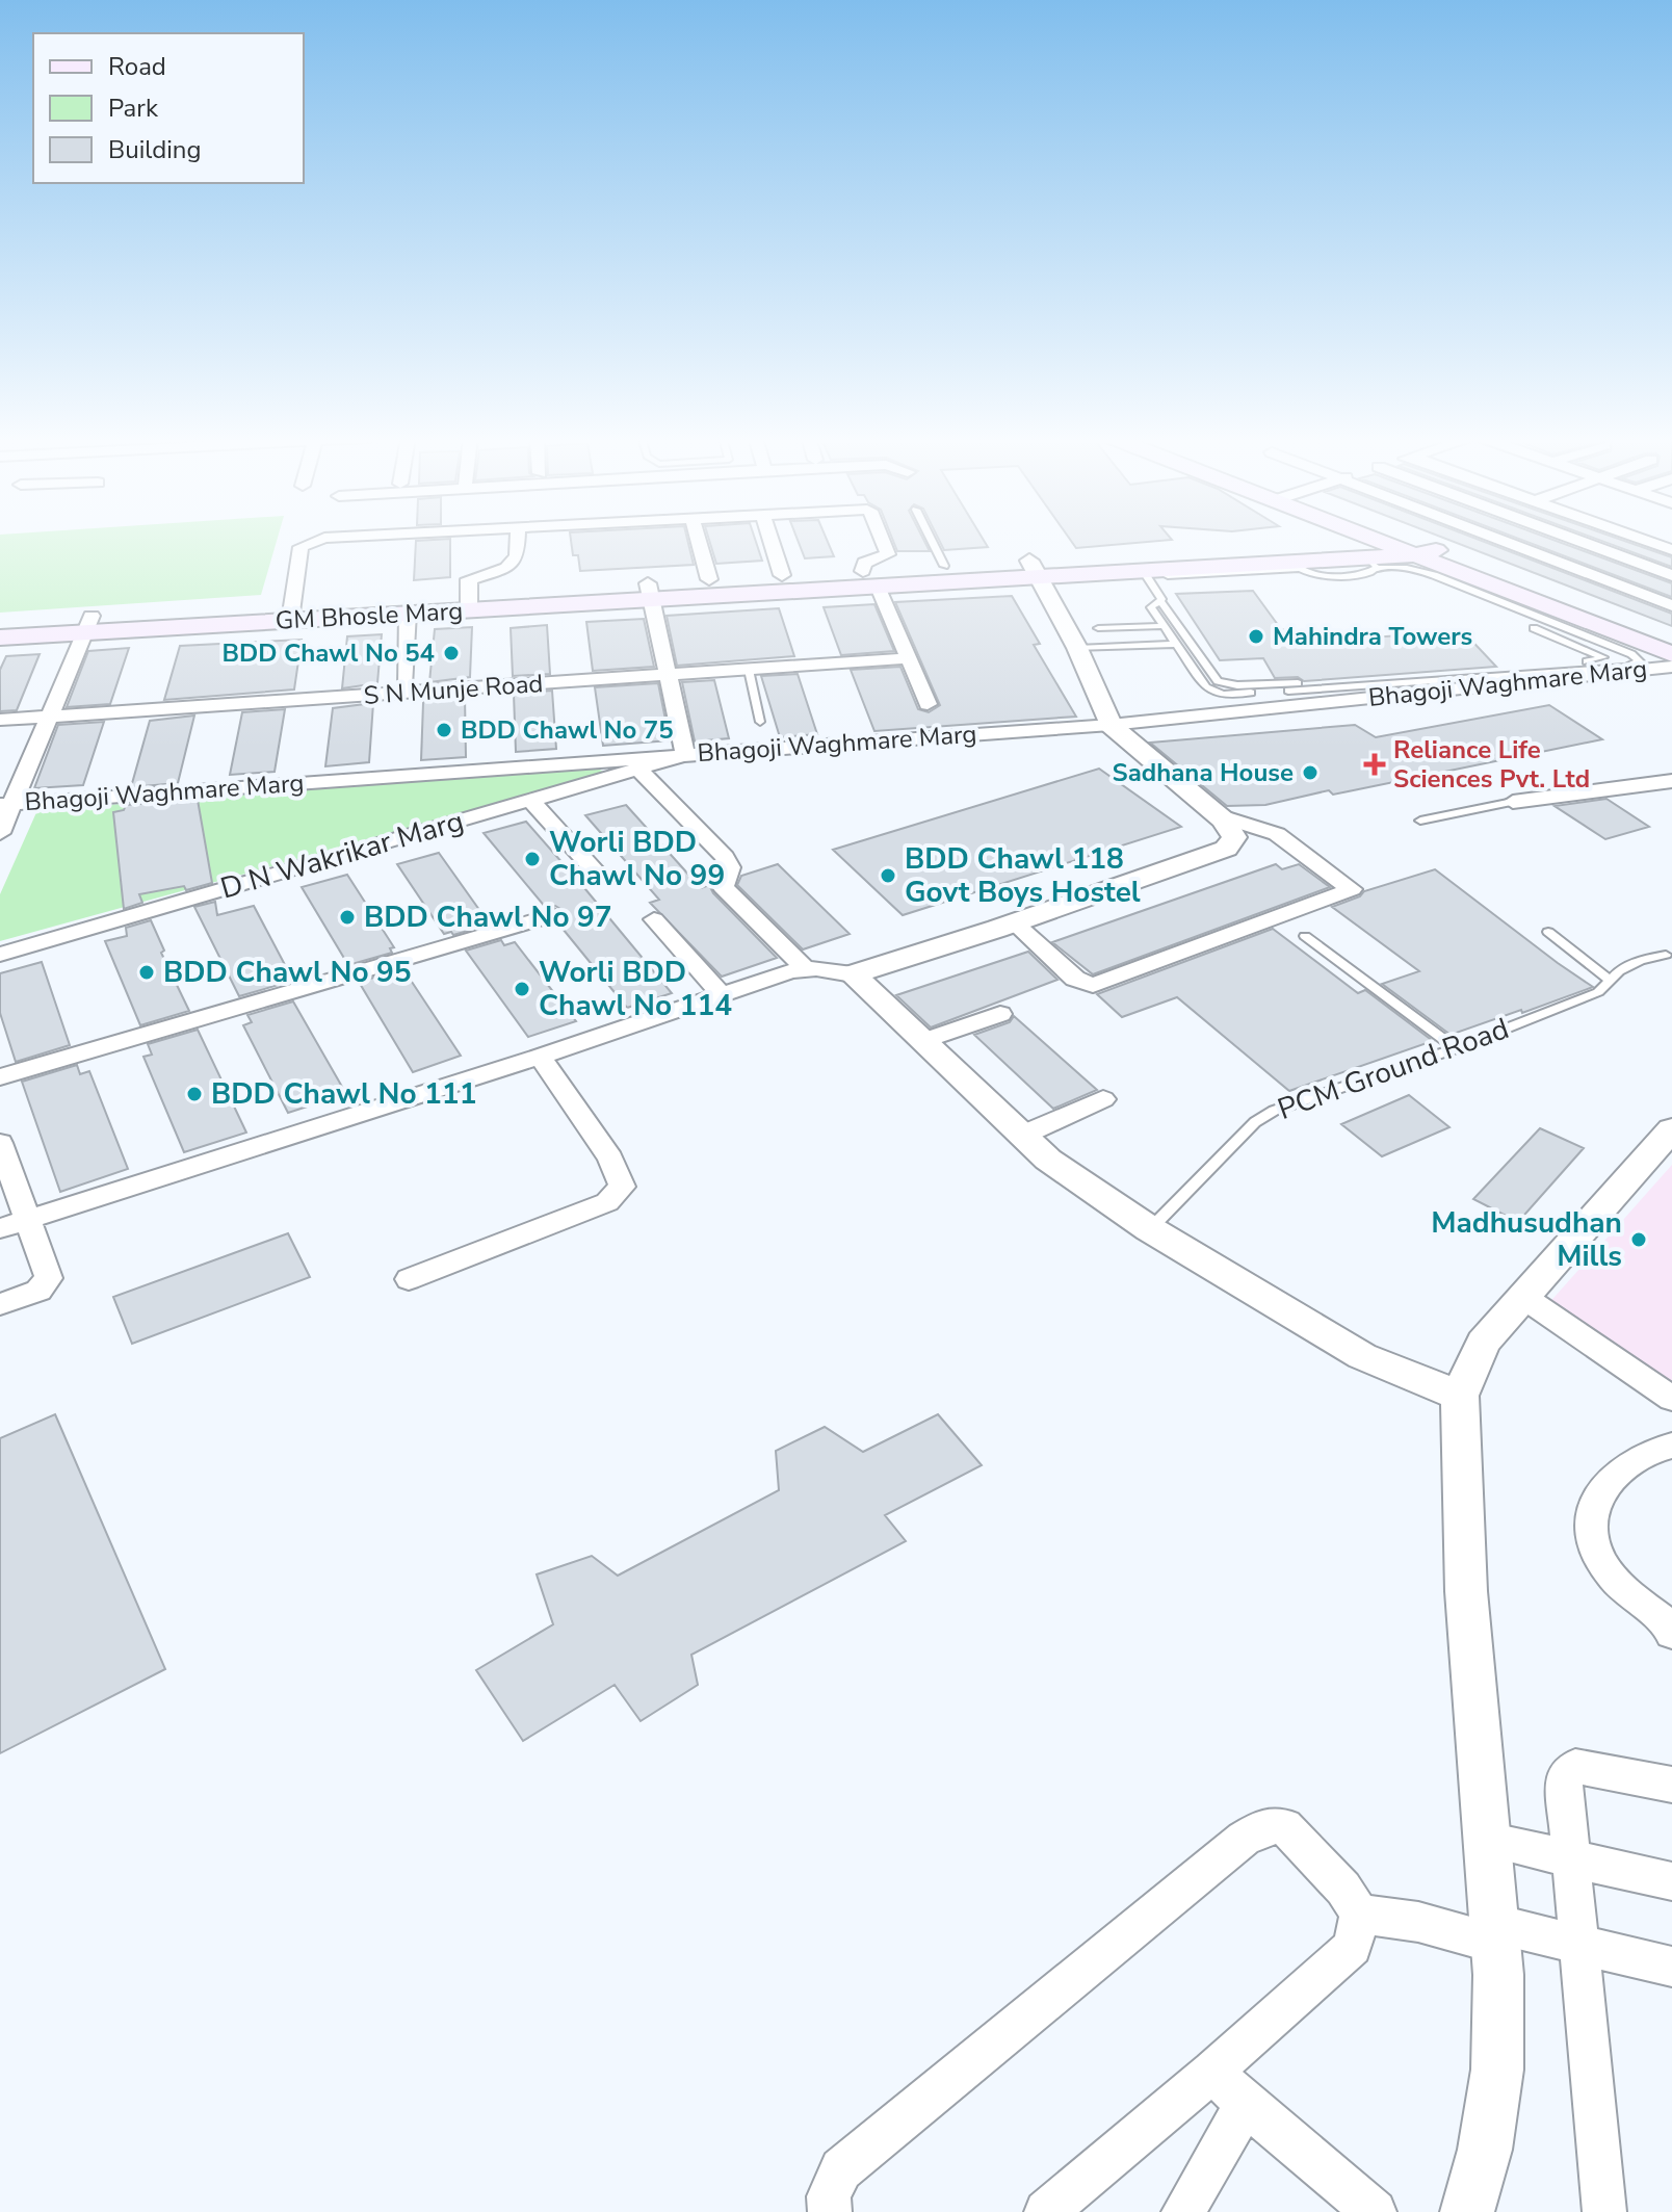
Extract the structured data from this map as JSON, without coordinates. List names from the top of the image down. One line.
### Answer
{"streets":{"main road":["GM Bhosle Marg"],"street":["Bhagoji Waghmare Marg","S N Munje Road","D N Wakrikar Marg"],"lane":["PCM Ground Road"]},"crossings":[["Bhagoji Waghmare Marg","D N Wakrikar Marg"]],"places":{"other":["Mahindra Towers","BDD Chawl No 54","BDD Chawl No 75","Sadhana House","Worli BDD Chawl No 99","BDD Chawl 118 Govt Boys Hostel","BDD Chawl No 97","BDD Chawl No 95","Worli BDD Chawl No 114","BDD Chawl No 111","Madhusudhan Mills"],"health":["Reliance Life Sciences Pvt. Ltd"]},"legend":["Road","Park","Building"]}
